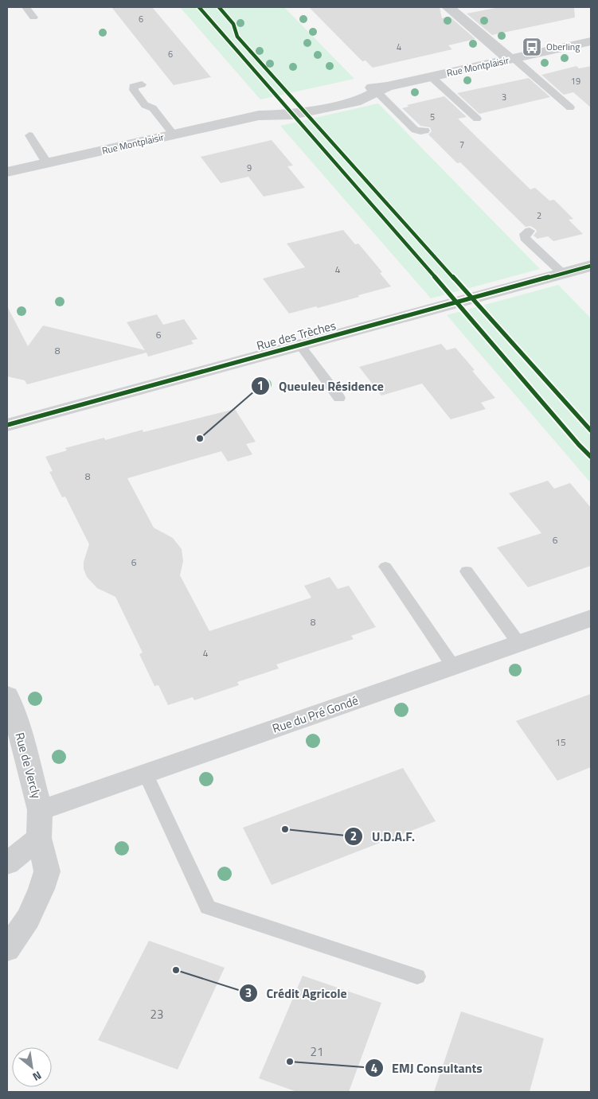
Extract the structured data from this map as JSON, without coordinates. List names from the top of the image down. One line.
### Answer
{"streets":{"street":["Rue Montplaisir","Rue des Trèches","Rue du Pré Gondé","Rue de Vercly"]},"crossings":[["Rue du Pré Gondé","Rue de Vercly"]],"places":{"bus stop":["Oberling"],"other":["Queuleu Résidence","U.D.A.F.","Crédit Agricole","EMJ Consultants"]},"house_numbers":["6","4","6","19","3","5","7","9","2","4","6","8","8","6","6","8","4","15","23","21"],"north":"bottom right"}
